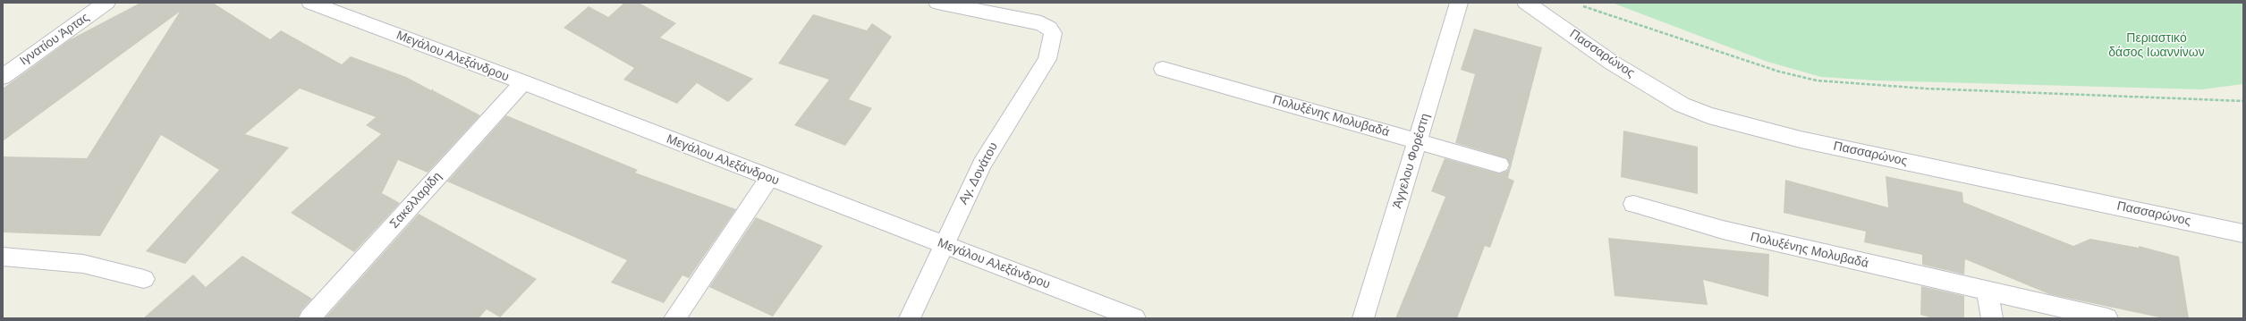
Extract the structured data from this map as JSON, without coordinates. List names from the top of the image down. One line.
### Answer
{"streets":{"street":["Ιγνατίου Άρτας","Πασσαρώνος","Μεγάλου Αλεξάνδρου","Πολυξένης Μολυβαδά","Άγγελου Φορέστη","Αγ. Δονάτου","Σακελλαρίδη"]},"crossings":[["Μεγάλου Αλεξάνδρου","Αγ. Δονάτου"],["Μεγάλου Αλεξάνδρου","Σακελλαρίδη"],["Πολυξένης Μολυβαδά","Άγγελου Φορέστη"]],"parks":["Περιαστικό δάσος Ιωαννίνων"]}
